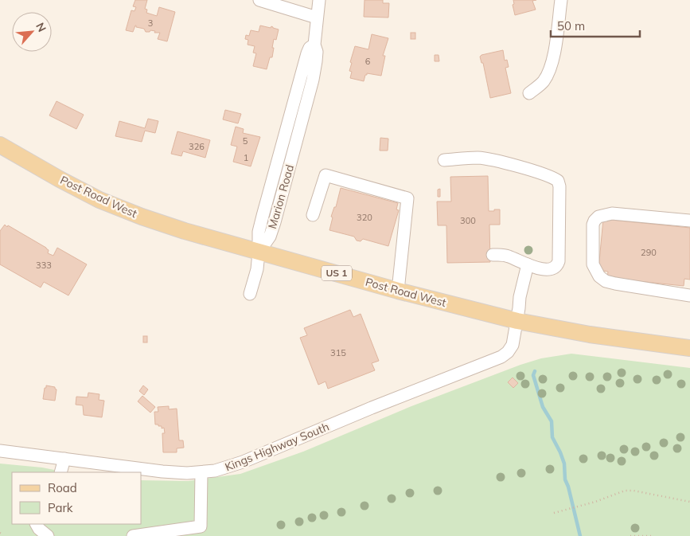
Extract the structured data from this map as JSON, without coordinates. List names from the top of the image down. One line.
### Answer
{"streets":{"main road":["Post Road West","US 1"],"street":["Marion Road","Kings Highway South"]},"crossings":[["Post Road West","Marion Road"],["Post Road West","Kings Highway South"]],"house_numbers":["3","6","5","326","1","320","300","290","333","315"],"legend":["Road","Park"],"scale_bar":"50 m","north":"top right"}
